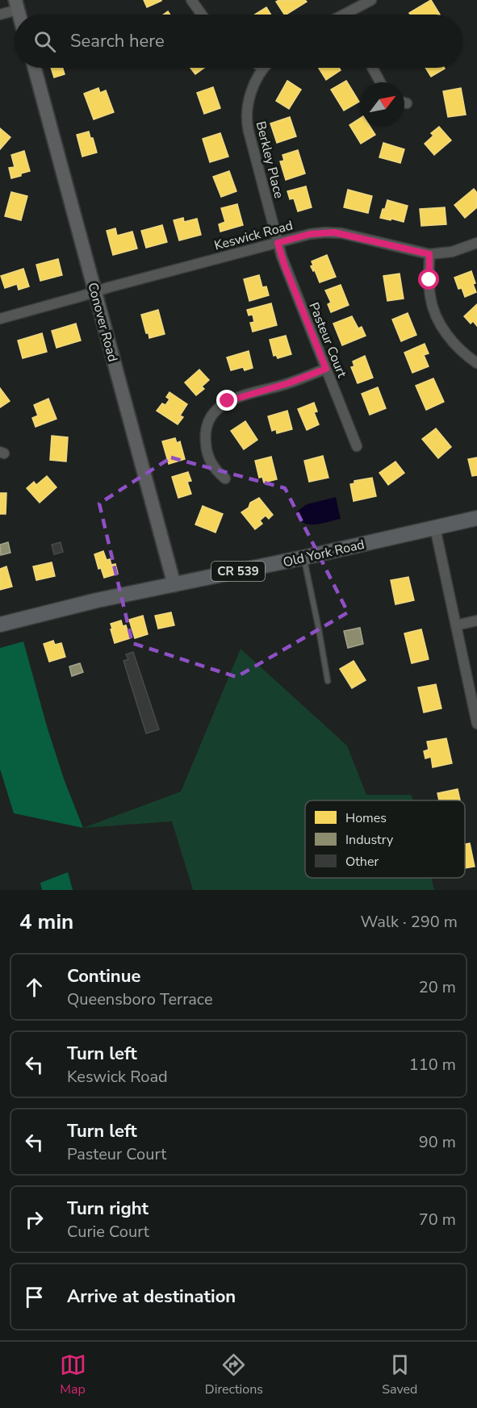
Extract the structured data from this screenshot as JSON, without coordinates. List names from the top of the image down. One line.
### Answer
{"streets":{"main road":["Old York Road","CR 539"],"street":["Berkley Place","Keswick Road","Conover Road","Pasteur Court"]},"crossings":[["Berkley Place","Keswick Road"],["Berkley Place","Pasteur Court"],["Keswick Road","Conover Road"],["Keswick Road","Pasteur Court"],["Conover Road","Old York Road"]],"legend":["Homes","Industry","Other"],"north":"top right","page":{"search":"Search here","heading":["4 min","Walk · 290 m"],"list":[["Continue","Queensboro Terrace","20 m"],["Turn left","Keswick Road","110 m"],["Turn left","Pasteur Court","90 m"],["Turn right","Curie Court","70 m"],"Arrive at destination"],"nav":["Map","Directions","Saved"]}}
